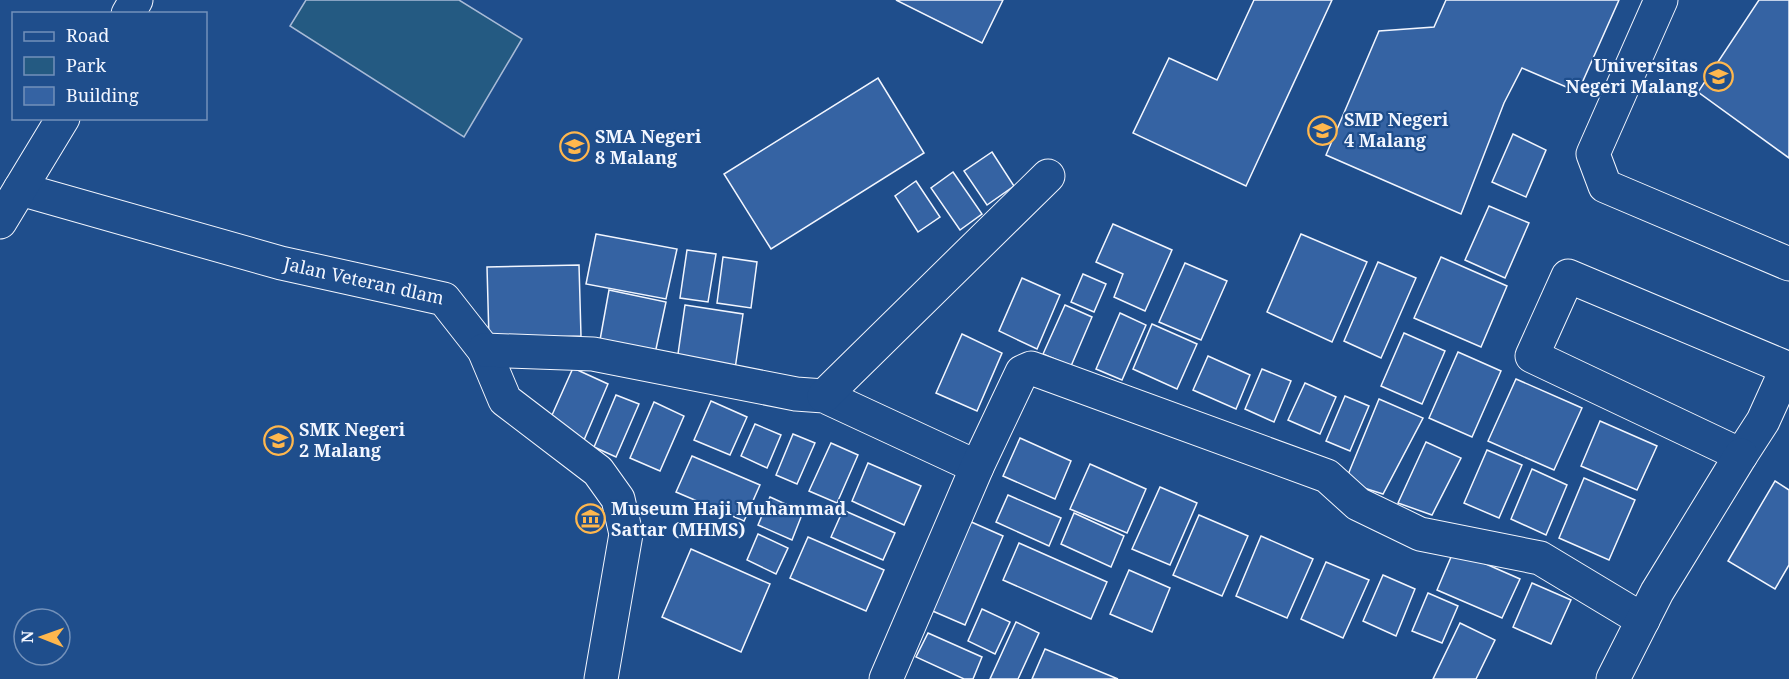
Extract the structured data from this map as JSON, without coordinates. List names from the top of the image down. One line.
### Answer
{"streets":{"street":["Jalan Veteran dlam"]},"places":{"school or university":["Universitas Negeri Malang","SMP Negeri 4 Malang","SMA Negeri 8 Malang","SMK Negeri 2 Malang"],"museum":["Museum Haji Muhammad Sattar (MHMS)"]},"legend":["Road","Park","Building"],"north":"left"}
